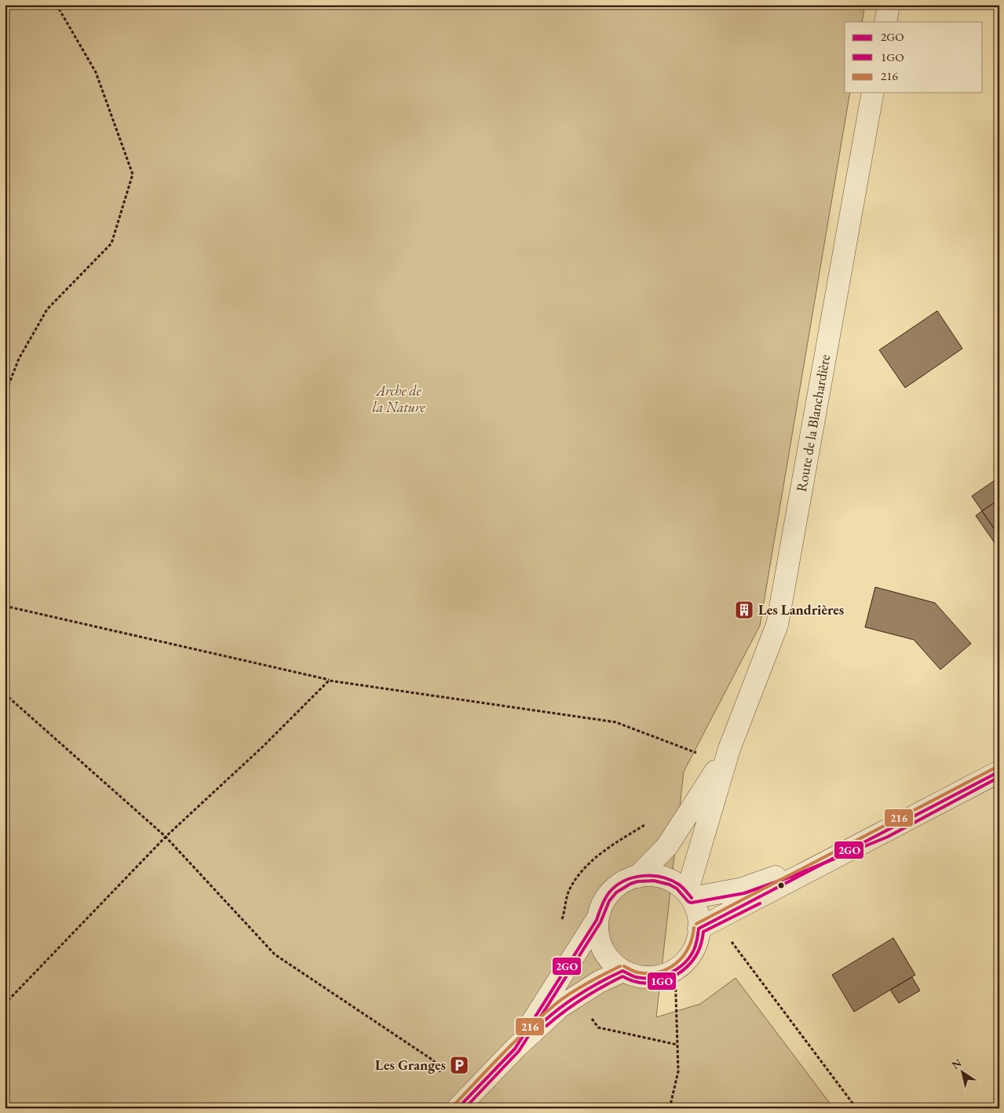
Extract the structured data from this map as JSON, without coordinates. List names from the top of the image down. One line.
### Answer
{"streets":{"street":["Route de la Blanchardière"]},"parks":["Arche de la Nature"],"places":{"building":["Les Landrières"],"parking":["Les Granges"]},"lines":["transit line 216","transit line 2GO","transit line 1GO"],"legend":["2GO","1GO","216"],"north":"top left"}
